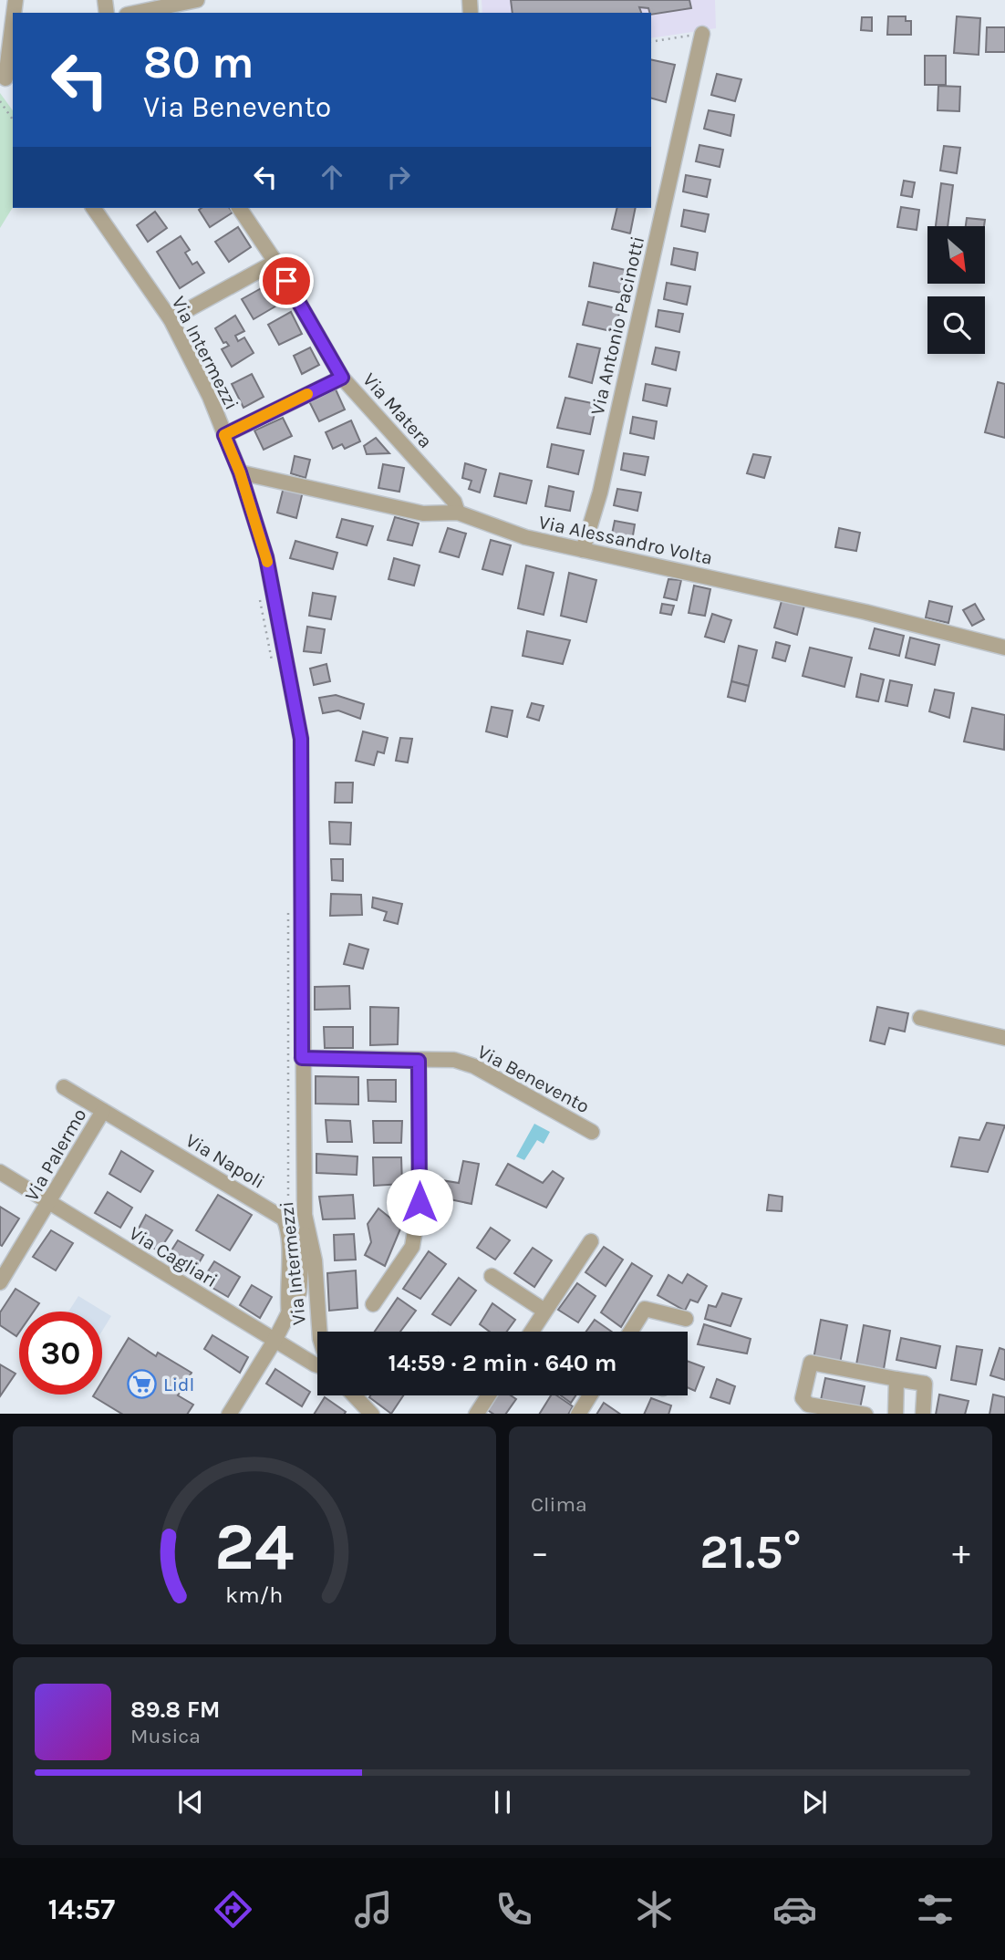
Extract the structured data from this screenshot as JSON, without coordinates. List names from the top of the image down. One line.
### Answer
{"streets":{"street":["Via Antonio Pacinotti","Via Intermezzi","Via Matera","Via Alessandro Volta","Via Benevento","Via Palermo","Via Napoli","Via Cagliari"]},"crossings":[["Via Antonio Pacinotti","Via Alessandro Volta"],["Via Intermezzi","Via Matera"],["Via Intermezzi","Via Alessandro Volta"],["Via Intermezzi","Via Benevento"],["Via Matera","Via Alessandro Volta"],["Via Palermo","Via Napoli"],["Via Palermo","Via Cagliari"]],"places":{"supermarket":["Lidl"]},"north":"bottom right","page":{"turn":["80 m","Via Benevento"],"limit":"30","trip":"14:59 · 2 min · 640 m","tile":"Clima","heat":["−","21.5°","+"],"song":["89.8 FM","Musica"],"tabs":"14:57","gauge":["24","km/h"]}}
